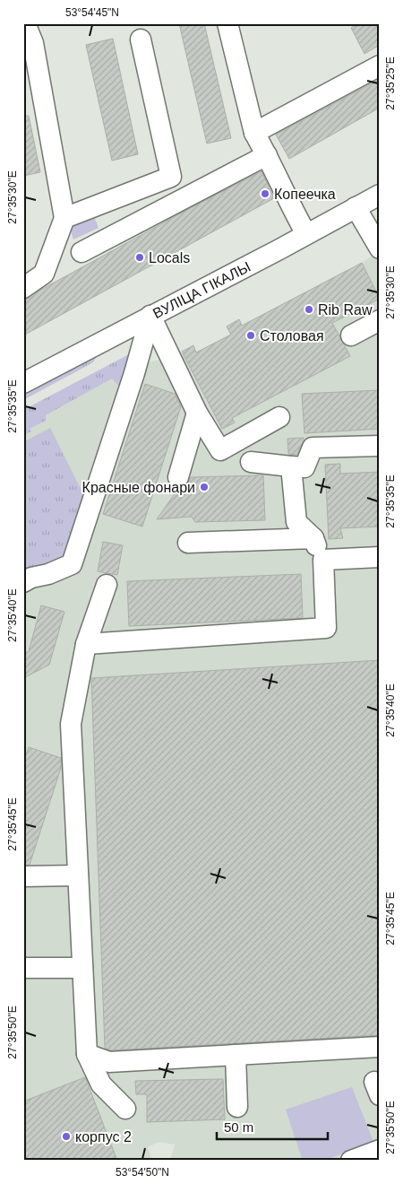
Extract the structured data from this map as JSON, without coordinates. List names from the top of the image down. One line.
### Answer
{"streets":{"street":["ВУЛІЦА ГІКАЛЫ"]},"places":["Копеечка","Locals","Rib Raw","Столовая","Красные фонари","корпус 2"],"scale_bar":"50 m","coordinates":["53°54'45\"N","27°35'25\"E","27°35'30\"E","27°35'35\"E","27°35'40\"E","27°35'45\"E","27°35'50\"E","53°54'50\"N"]}
